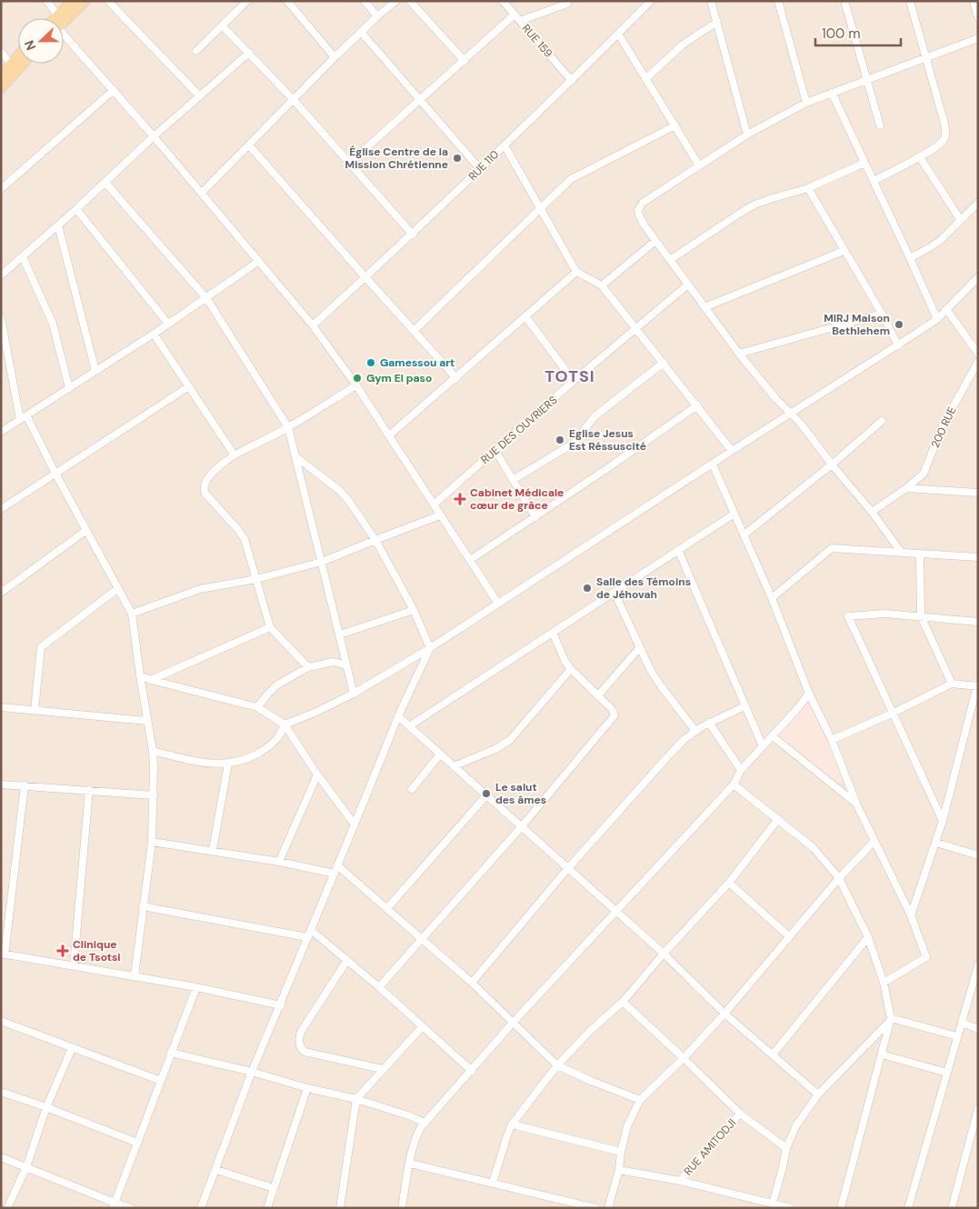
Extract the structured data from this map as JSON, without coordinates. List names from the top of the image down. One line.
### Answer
{"streets":{"street":["RUE 159","RUE 110","200 RUE","RUE DES OUVRIERS","RUE AMITODJI"]},"crossings":[["RUE 159","RUE 110"]],"districts":["TOTSI"],"places":{"other":["Église Centre de la Mission Chrétienne","MIRJ Maison Bethlehem","Gamessou art","Gym El paso","Eglise Jesus Est Réssuscité","Salle des Témoins de Jéhovah","Le salut des âmes"],"health":["Cabinet Médicale cœur de grâce","Clinique de Tsotsi"]},"scale_bar":"100 m","north":"left"}
